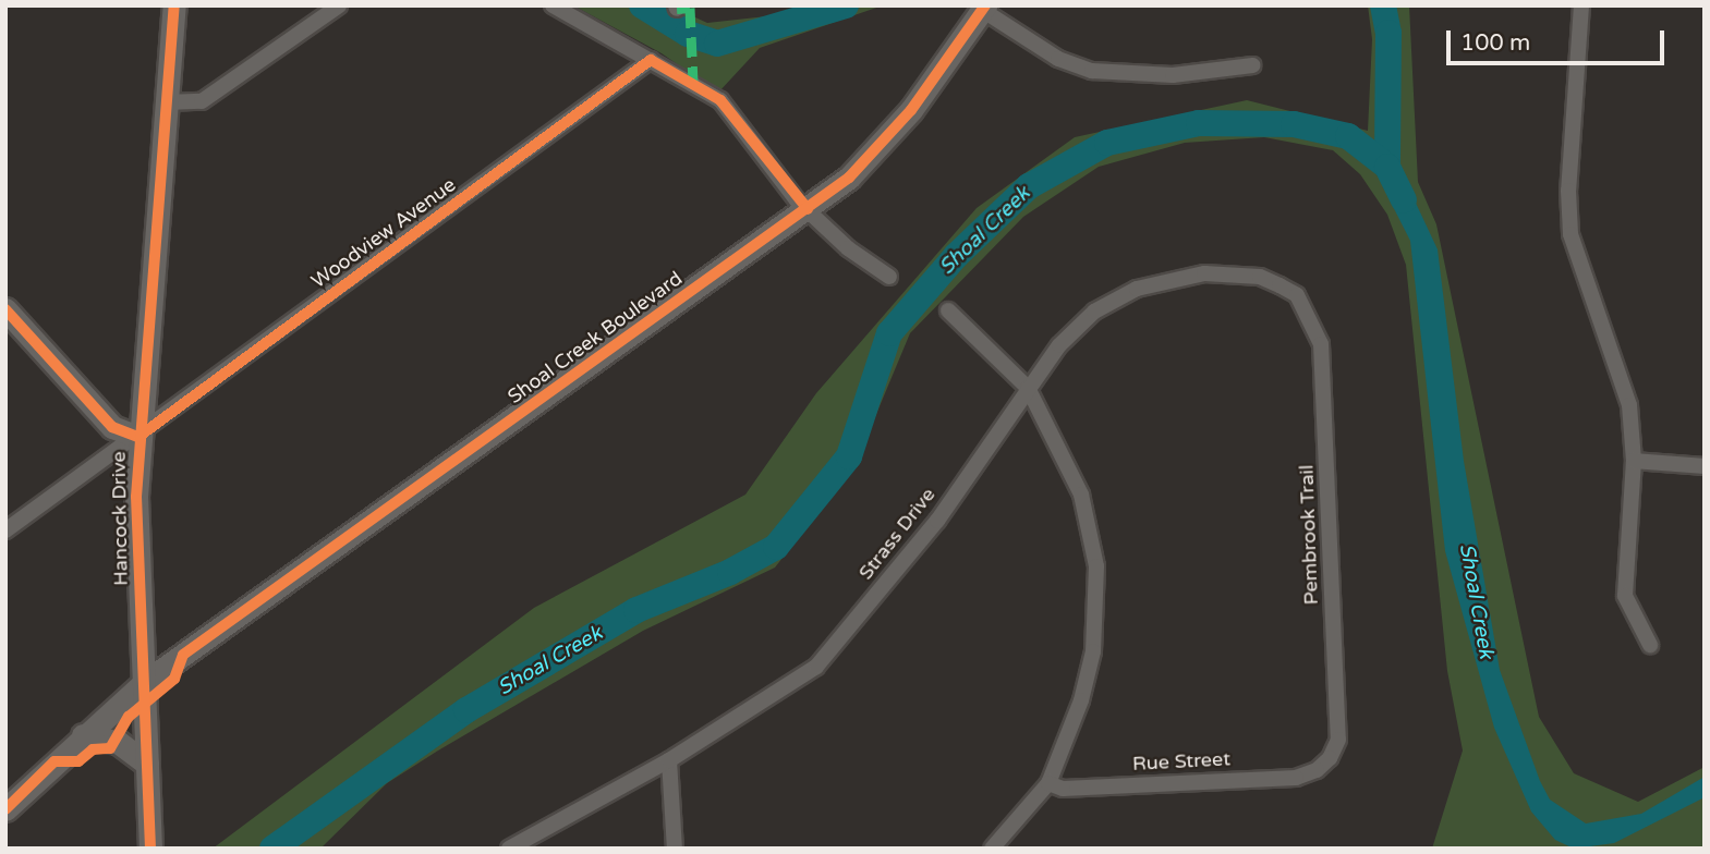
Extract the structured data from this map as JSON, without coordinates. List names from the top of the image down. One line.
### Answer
{"streets":{"street":["Woodview Avenue","Shoal Creek Boulevard","Hancock Drive","Strass Drive","Pembrook Trail","Rue Street"]},"crossings":[["Woodview Avenue","Hancock Drive"],["Shoal Creek Boulevard","Hancock Drive"],["Strass Drive","Pembrook Trail"],["Pembrook Trail","Rue Street"]],"water":["Shoal Creek"],"scale_bar":"100 m"}
